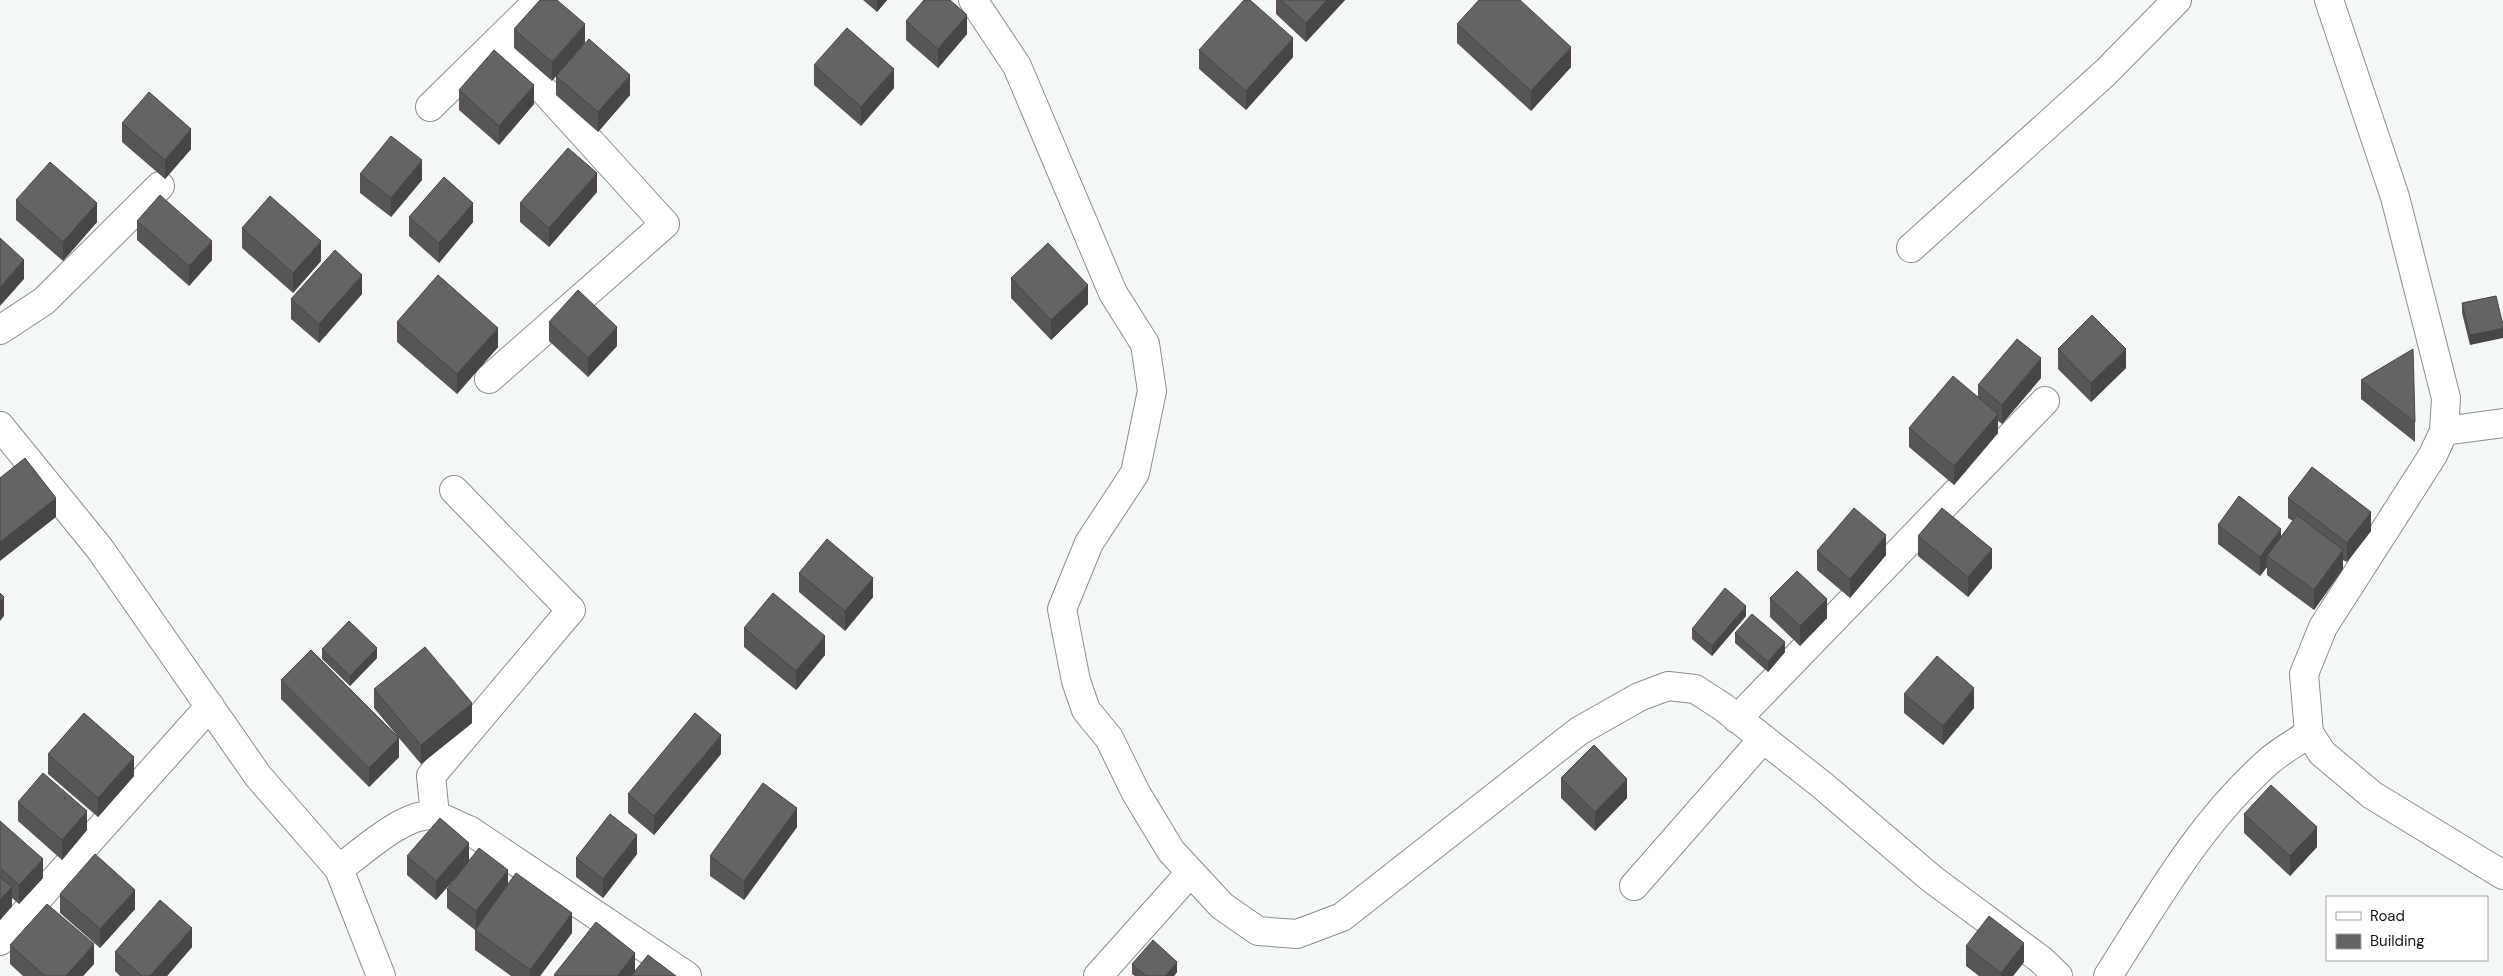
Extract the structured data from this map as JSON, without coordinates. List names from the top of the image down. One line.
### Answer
{"legend":["Road","Building"]}
